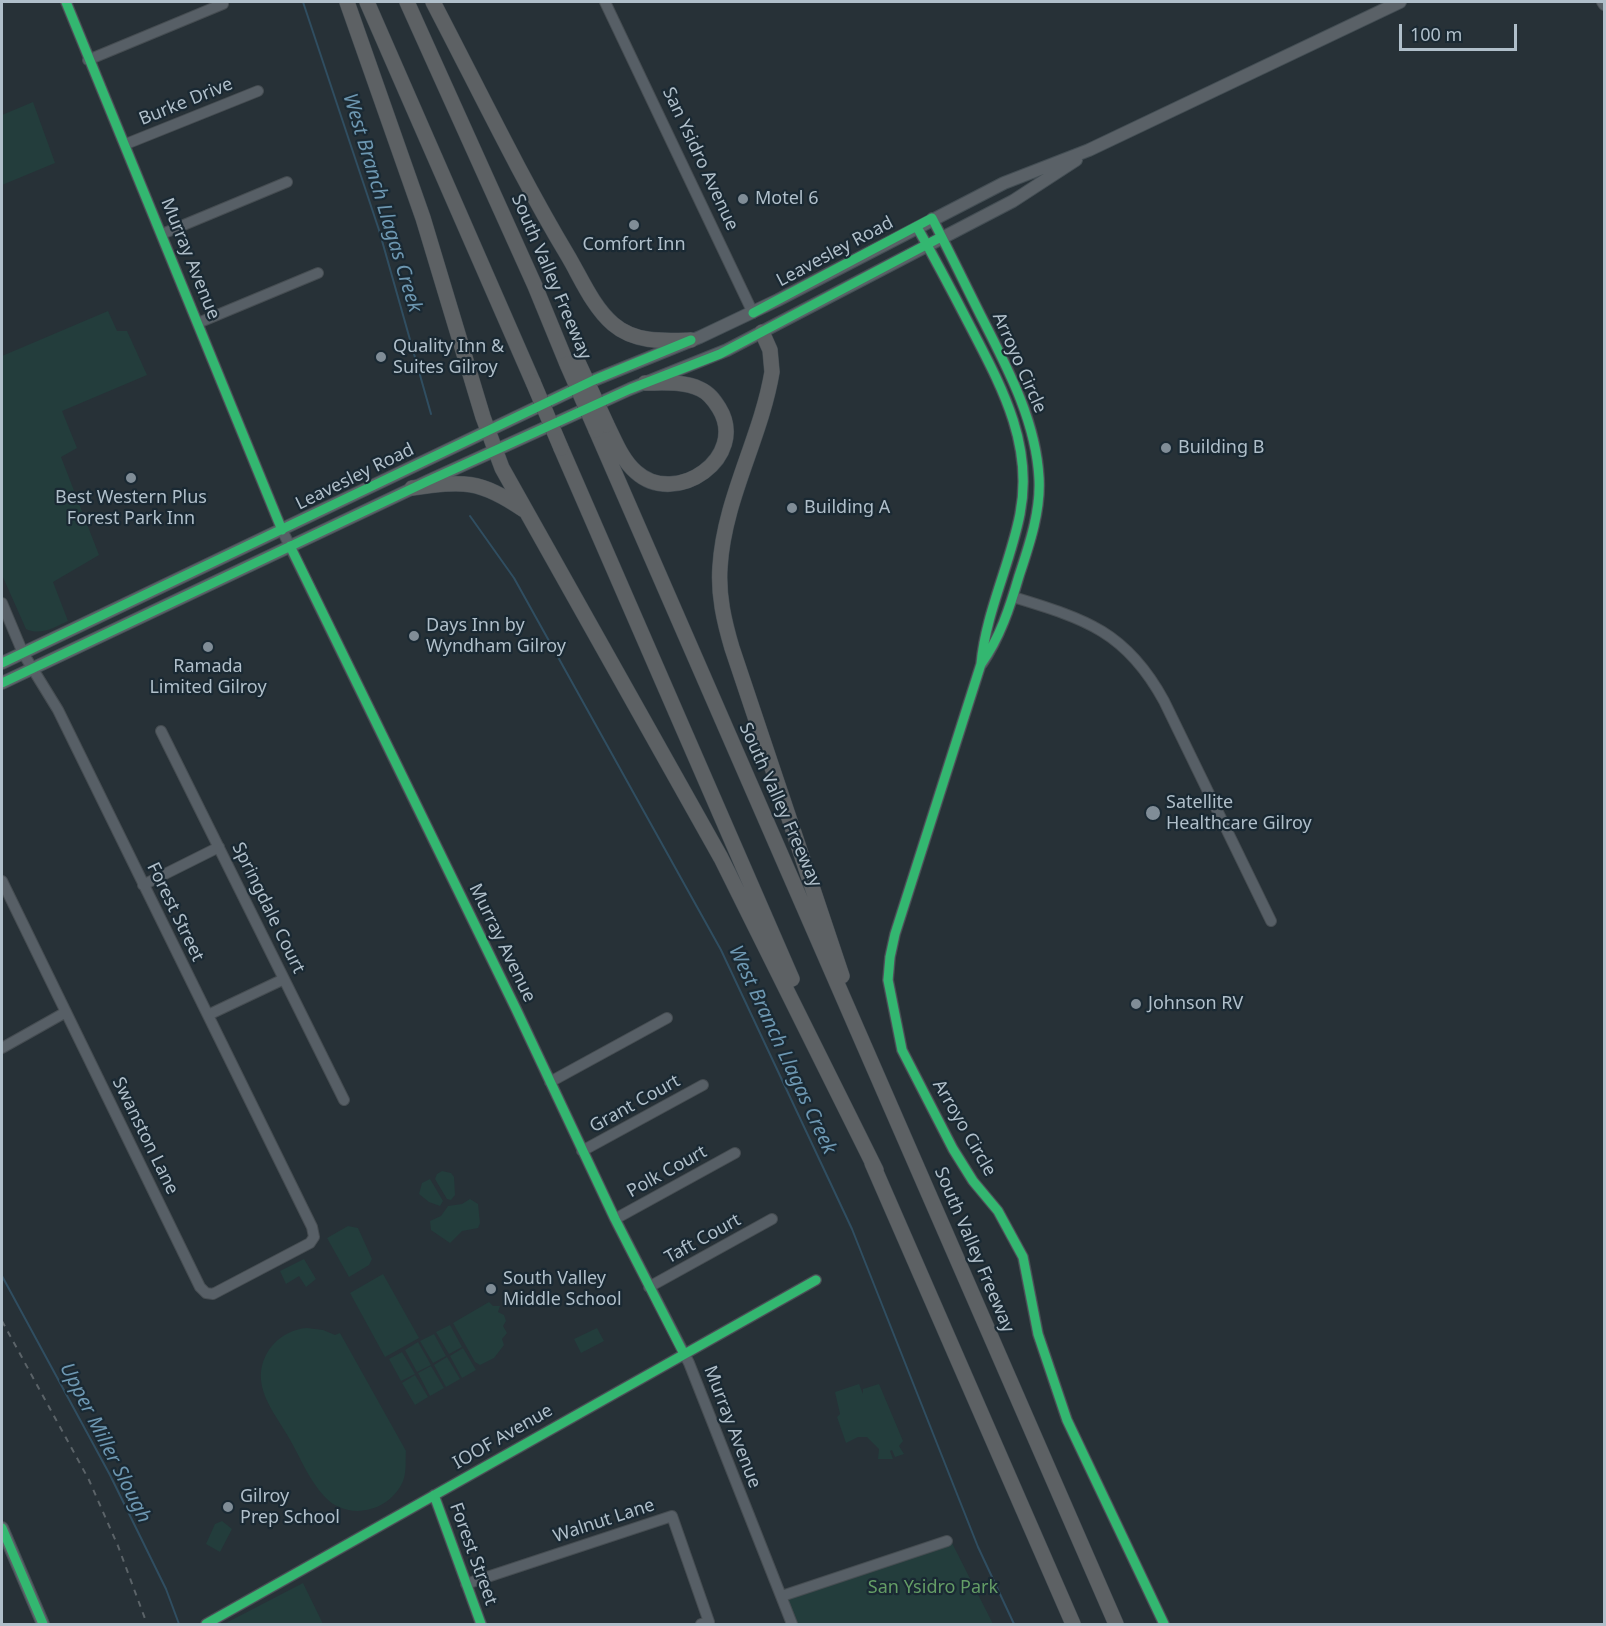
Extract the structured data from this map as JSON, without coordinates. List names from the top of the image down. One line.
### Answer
{"streets":{"highway":["South Valley Freeway"],"main road":["San Ysidro Avenue","Leavesley Road"],"street":["Burke Drive","Murray Avenue","Arroyo Circle","Springdale Court","Forest Street","Grant Court","Swanston Lane","Polk Court","Taft Court","IOOF Avenue","Walnut Lane"]},"crossings":[["Burke Drive","Murray Avenue"],["San Ysidro Avenue","Leavesley Road"],["Leavesley Road","Murray Avenue"],["Leavesley Road","Arroyo Circle"],["Leavesley Road","Forest Street"],["Murray Avenue","Grant Court"],["Murray Avenue","Polk Court"],["Murray Avenue","Taft Court"],["Murray Avenue","IOOF Avenue"],["Forest Street","Swanston Lane"],["Forest Street","IOOF Avenue"],["Forest Street","Walnut Lane"]],"water":["West Branch Llagas Creek","Upper Miller Slough"],"parks":["San Ysidro Park"],"places":["Motel 6","Comfort Inn","Quality Inn & Suites Gilroy","Building B","Best Western Plus Forest Park Inn","Building A","Days Inn by Wyndham Gilroy","Ramada Limited Gilroy","Satellite Healthcare Gilroy","Johnson RV","South Valley Middle School","Gilroy Prep School"],"scale_bar":"100 m"}
